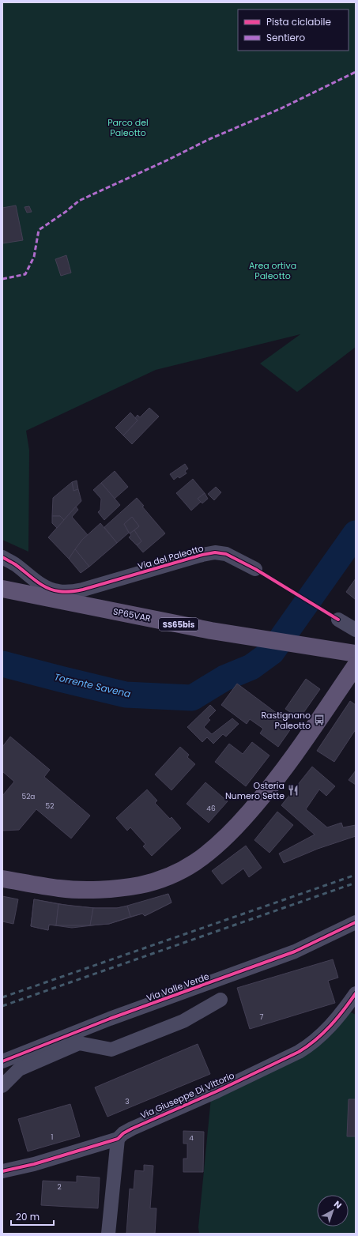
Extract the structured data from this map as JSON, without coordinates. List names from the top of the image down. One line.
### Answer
{"streets":{"main road":["SP65VAR","SS65bis"],"street":["Via del Paleotto","Via Valle Verde","Via Giuseppe Di Vittorio"]},"water":["Torrente Savena"],"parks":["Parco del Paleotto","Area ortiva Paleotto"],"places":{"bus stop":["Rastignano Paleotto"],"restaurant":["Osteria Numero Sette"]},"house_numbers":["52a","52","46","7","3","1","4","2"],"legend":["Pista ciclabile","Sentiero"],"scale_bar":"20 m","north":"top right"}
